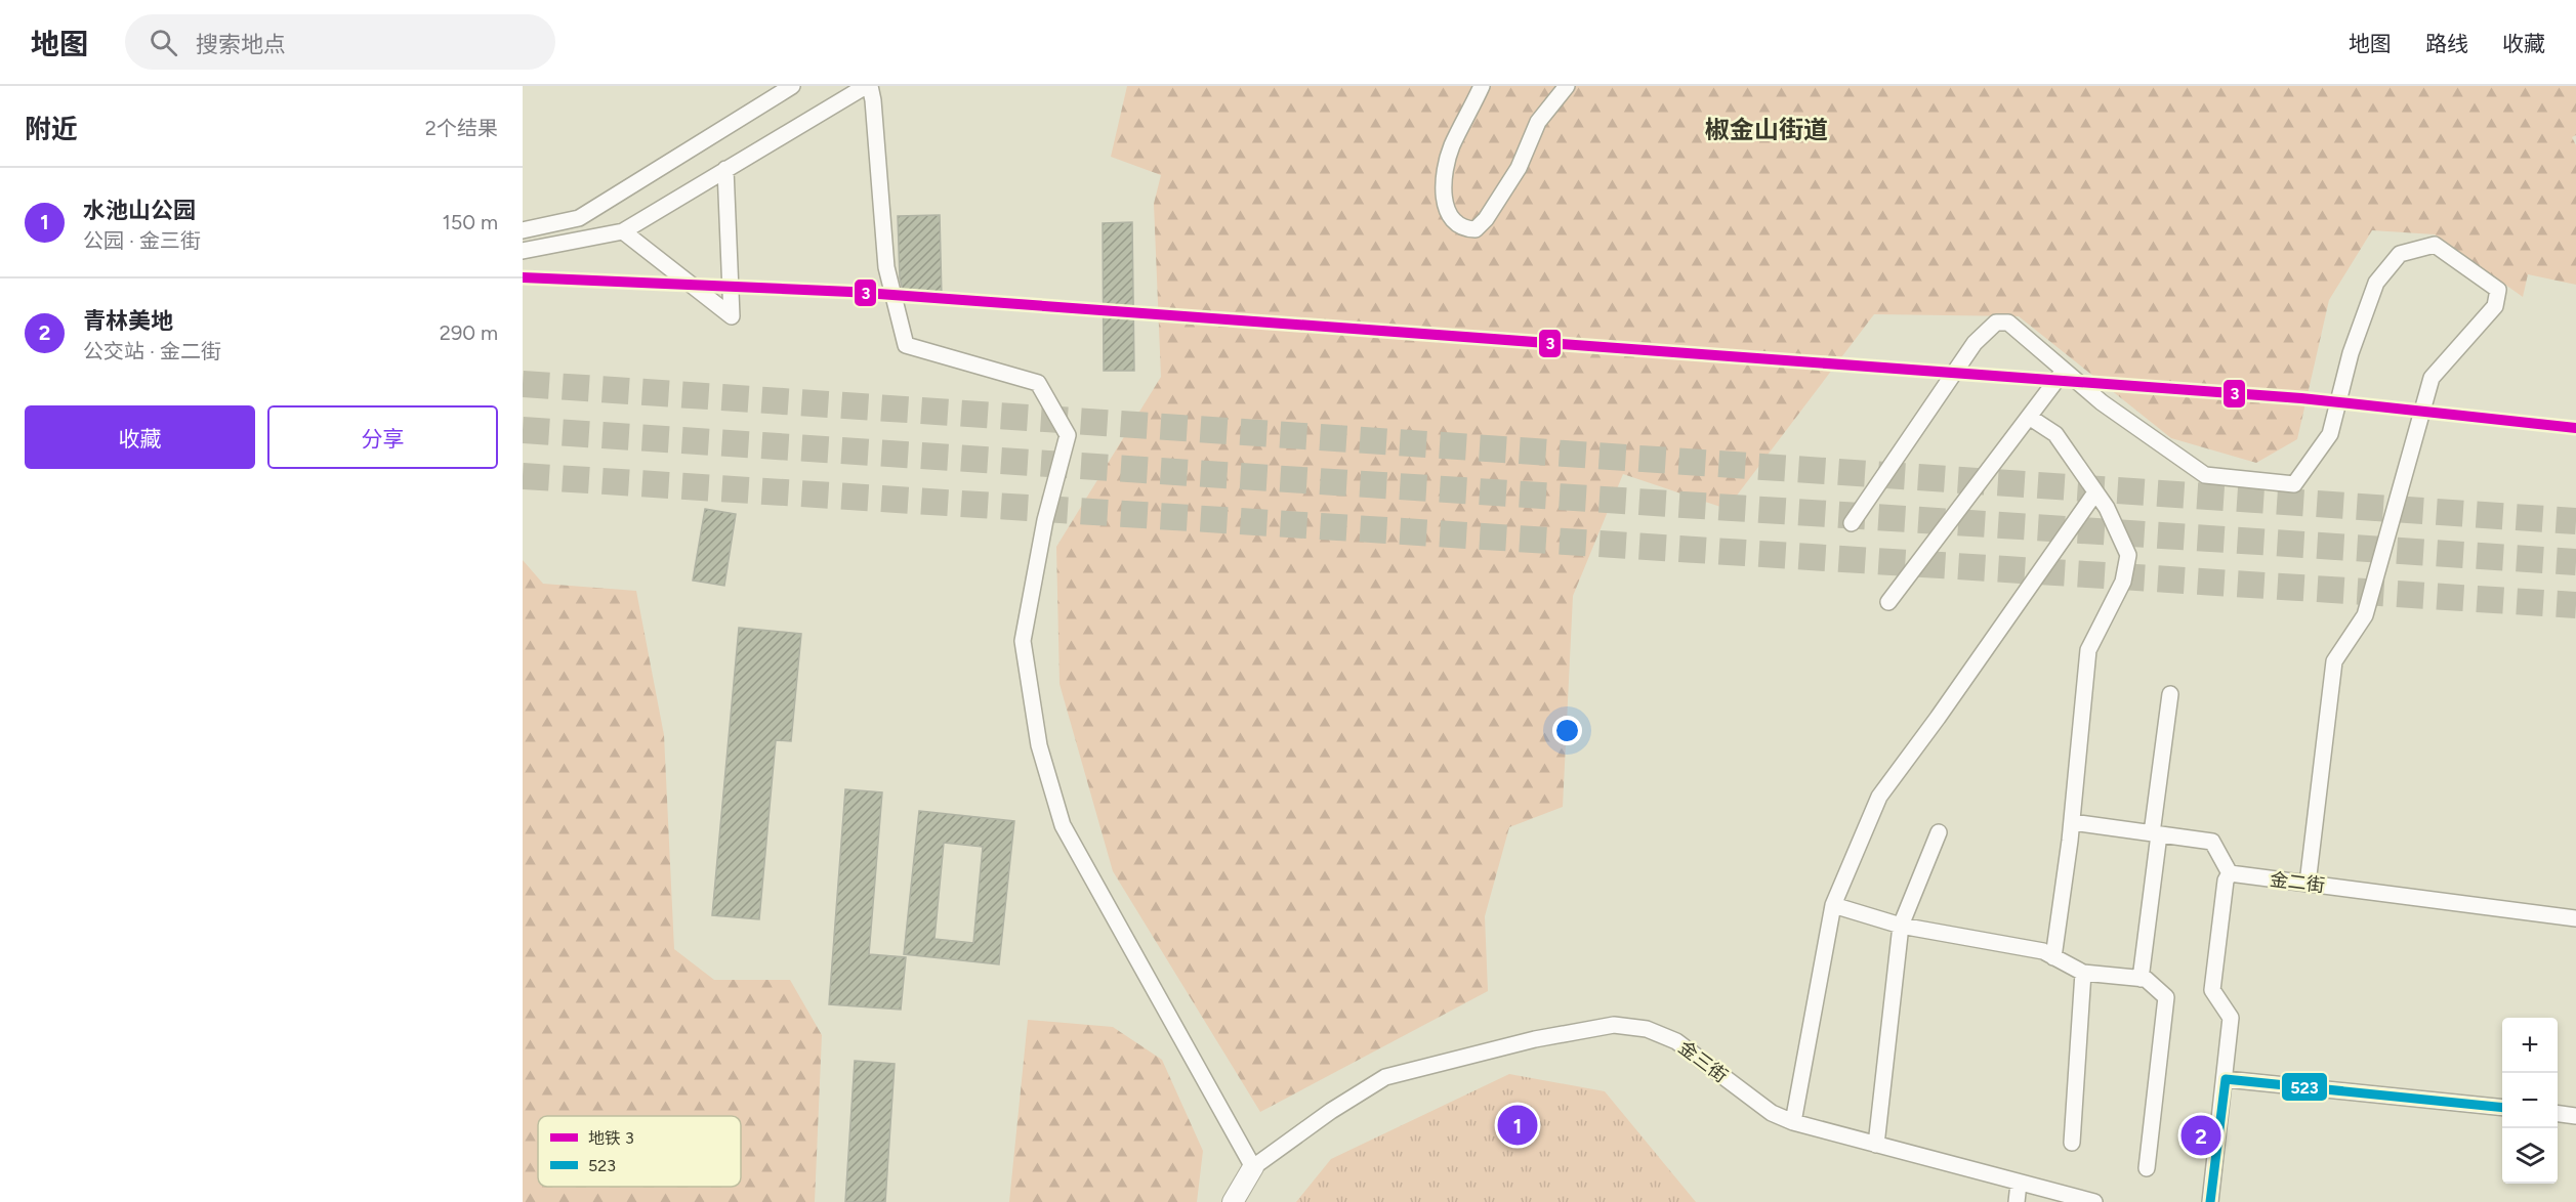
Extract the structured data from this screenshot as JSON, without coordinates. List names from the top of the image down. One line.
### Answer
{"streets":{"street":["金二街","金三街"]},"districts":["椒金山街道"],"lines":["metro line 3","transit line 523"],"legend":["地铁 3","523"],"page":{"header":"地图","search":"搜索地点","nav":["地图","路线","收藏"],"heading":["附近","2个结果"],"list":[{"mark":"1","name":"水池山公园","note":"公园 · 金三街","value":"150 m"},{"mark":"2","name":"青林美地","note":"公交站 · 金二街","value":"290 m"}],"buttons":["收藏","分享"],"map_buttons":["+","−"],"pins":["1","2"]}}
